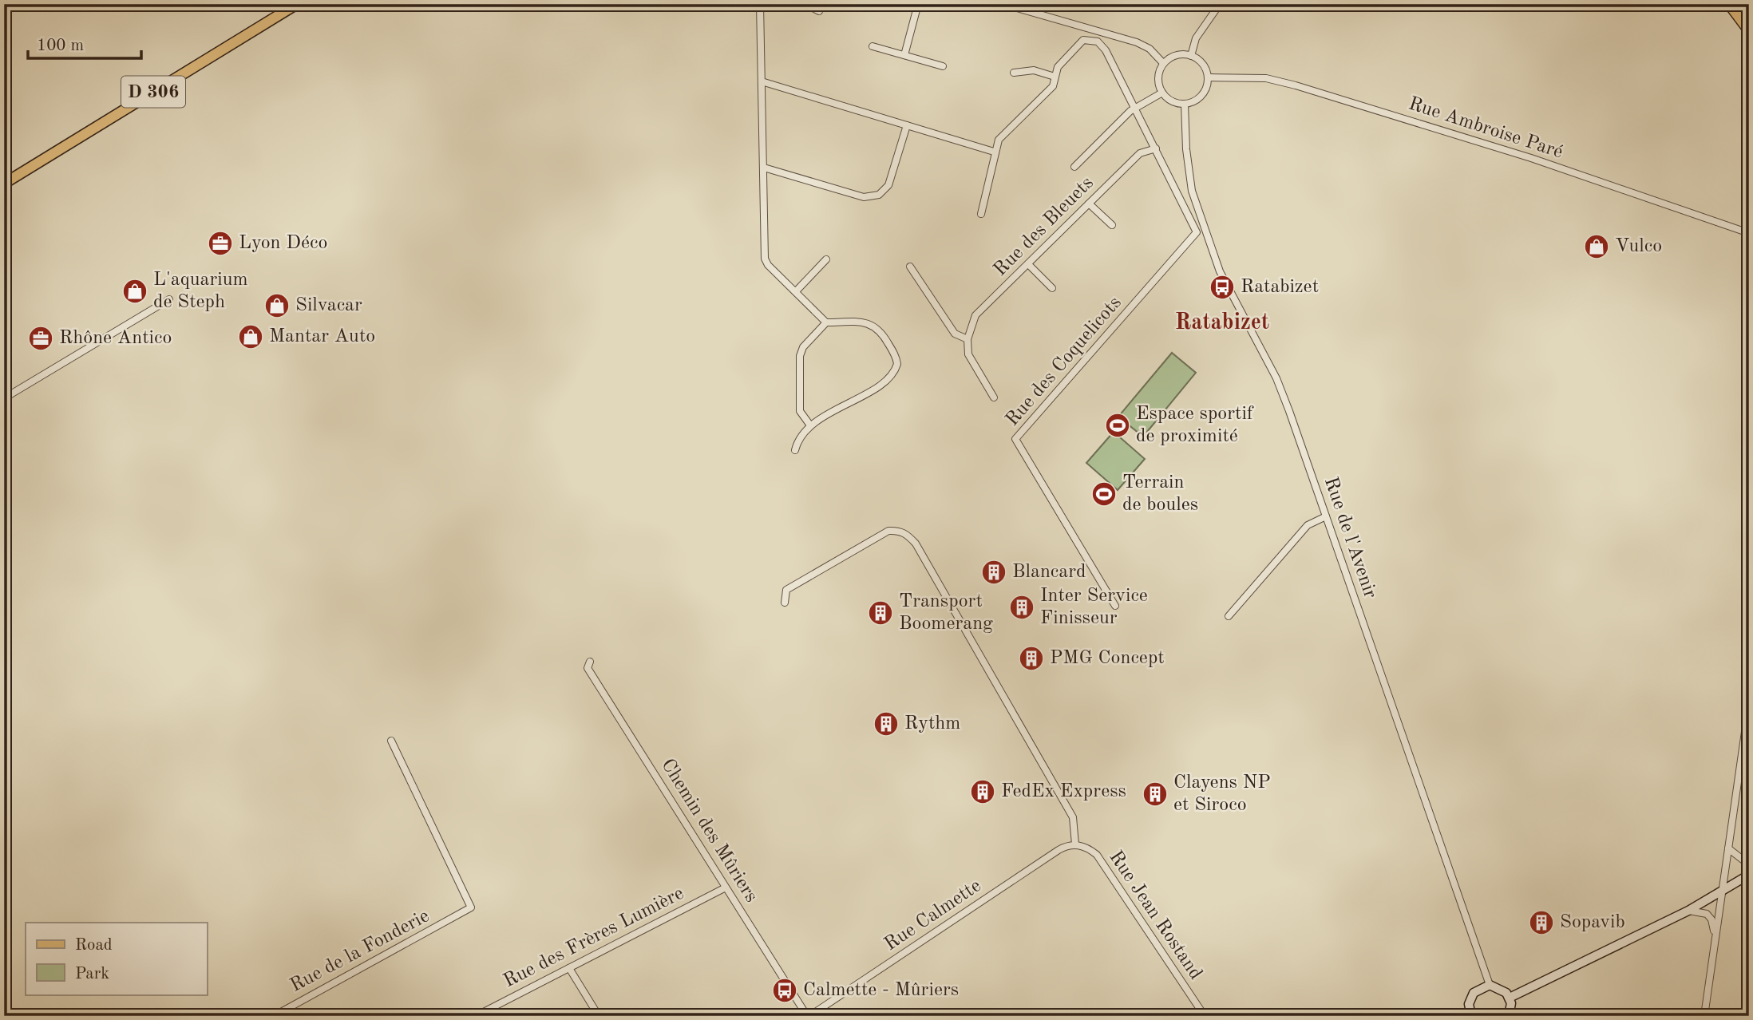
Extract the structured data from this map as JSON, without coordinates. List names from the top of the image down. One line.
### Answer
{"streets":{"main road":["D 306"],"street":["Rue Ambroise Paré","Rue des Bleuets","Rue des Coquelicots","Rue de l'Avenir","Chemin des Mûriers","Rue Calmette","Rue Jean Rostand","Rue des Frères Lumière","Rue de la Fonderie"]},"crossings":[["Rue Ambroise Paré","Rue de l'Avenir"],["Rue des Bleuets","Rue des Coquelicots"],["Chemin des Mûriers","Rue Calmette"],["Chemin des Mûriers","Rue des Frères Lumière"],["Rue Calmette","Rue Jean Rostand"]],"districts":["Ratabizet"],"places":{"office":["Lyon Déco","Rhône Antico"],"shop":["Vulco","L'aquarium de Steph","Silvacar","Mantar Auto"],"bus stop":["Ratabizet","Calmette - Mûriers"],"sports":["Espace sportif de proximité","Terrain de boules"],"building":["Blancard","Inter Service Finisseur","Transport Boomerang","PMG Concept","Rythm","FedEx Express","Clayens NP et Siroco","Sopavib"]},"legend":["Road","Park"],"scale_bar":"100 m"}
